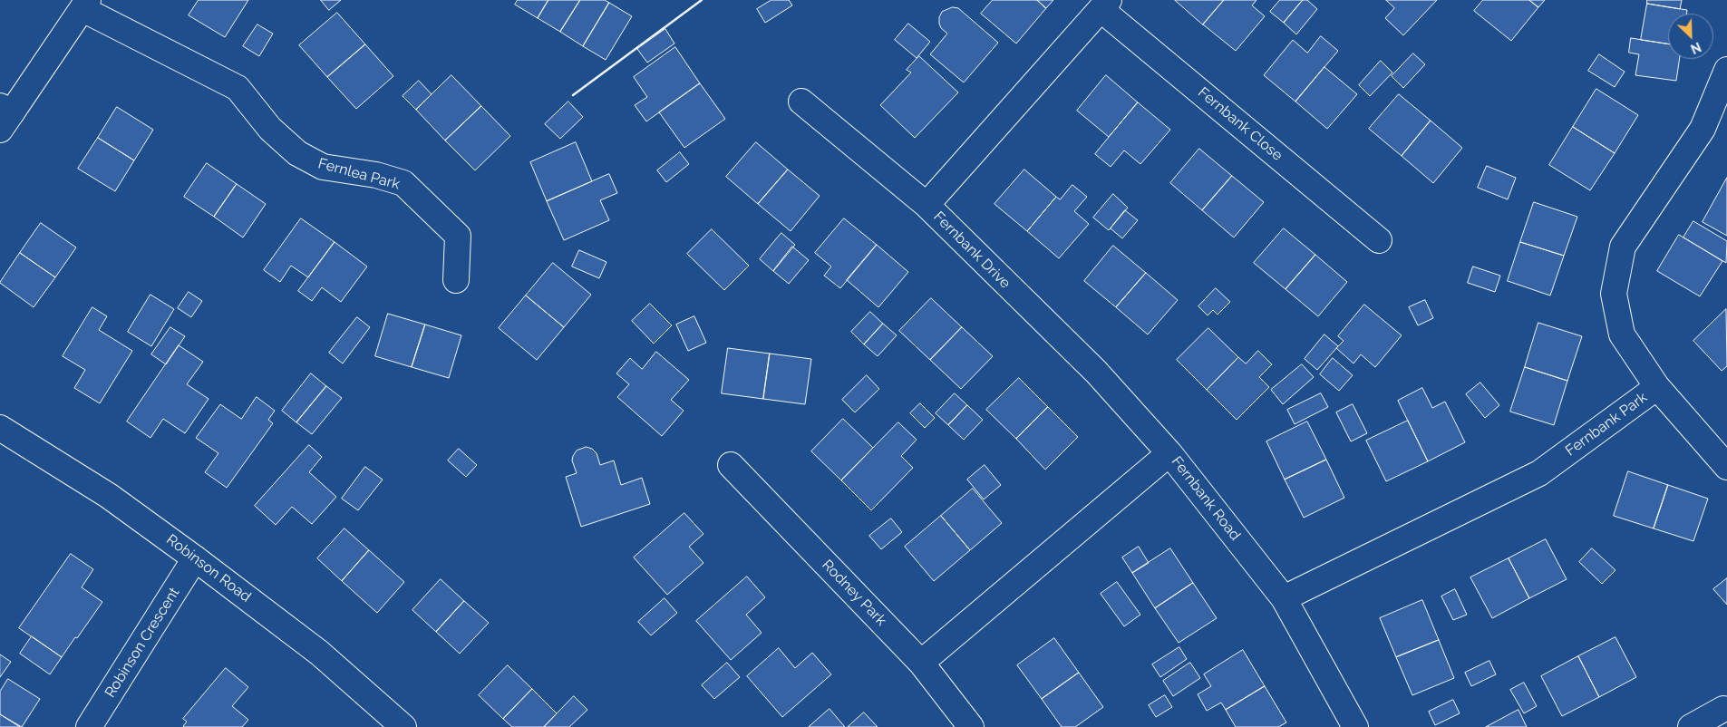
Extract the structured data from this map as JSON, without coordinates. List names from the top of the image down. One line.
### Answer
{"streets":{"street":["Fernbank Close","Fernlea Park","Fernbank Drive","Fernbank Park","Fernbank Road","Robinson Road","Rodney Park","Robinson Crescent"]},"crossings":[["Fernbank Close","Fernbank Drive"],["Fernbank Drive","Fernbank Road"],["Fernbank Park","Fernbank Road"],["Fernbank Road","Rodney Park"],["Robinson Road","Robinson Crescent"]],"north":"bottom right"}
